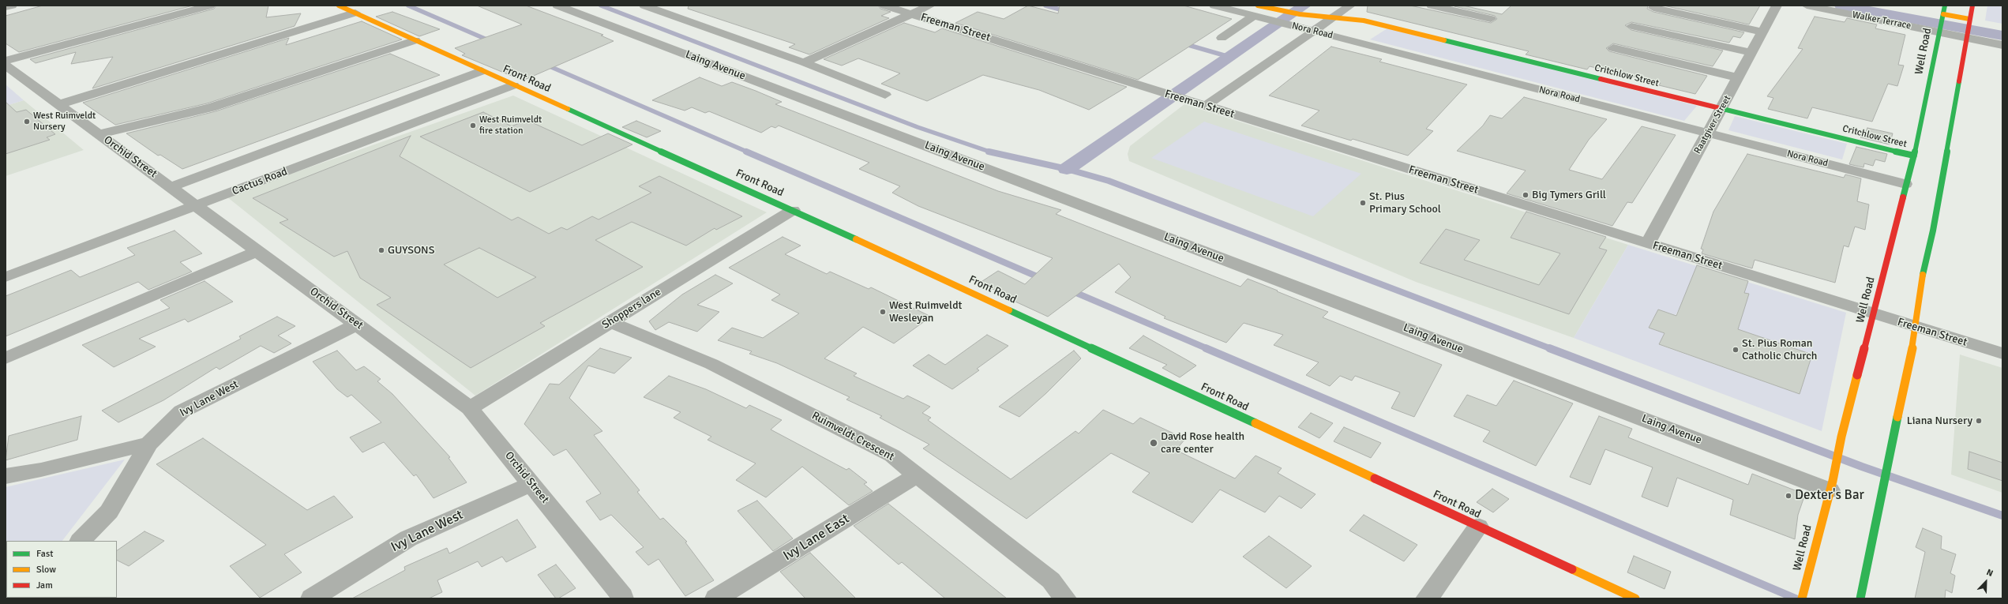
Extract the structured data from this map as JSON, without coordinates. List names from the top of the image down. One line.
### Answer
{"streets":{"main road":["Well Road","Critchlow Street","Front Road"],"street":["Walker Terrace","Freeman Street","Nora Road","Laing Avenue","Raatgiver Street","Orchid Street","Cactus Road","Shoppers lane","Ivy Lane West","Ruimveldt Crescent","Ivy Lane East"]},"crossings":[["Walker Terrace","Well Road"],["Freeman Street","Well Road"],["Freeman Street","Raatgiver Street"],["Nora Road","Well Road"],["Nora Road","Critchlow Street"],["Nora Road","Raatgiver Street"],["Well Road","Laing Avenue"],["Well Road","Critchlow Street"],["Critchlow Street","Raatgiver Street"],["Front Road","Cactus Road"],["Front Road","Shoppers lane"],["Orchid Street","Cactus Road"],["Orchid Street","Shoppers lane"],["Orchid Street","Ivy Lane West"],["Shoppers lane","Ruimveldt Crescent"],["Ruimveldt Crescent","Ivy Lane East"]],"places":["West Ruimveldt Nursery","West Ruimveldt fire station","Big Tymers Grill","St. Pius Primary School","GUYSONS","West Ruimveldt Wesleyan","St. Pius Roman Catholic Church","Liana Nursery","David Rose health care center","Dexter's Bar"],"legend":["Fast","Slow","Jam"],"north":"top right"}
